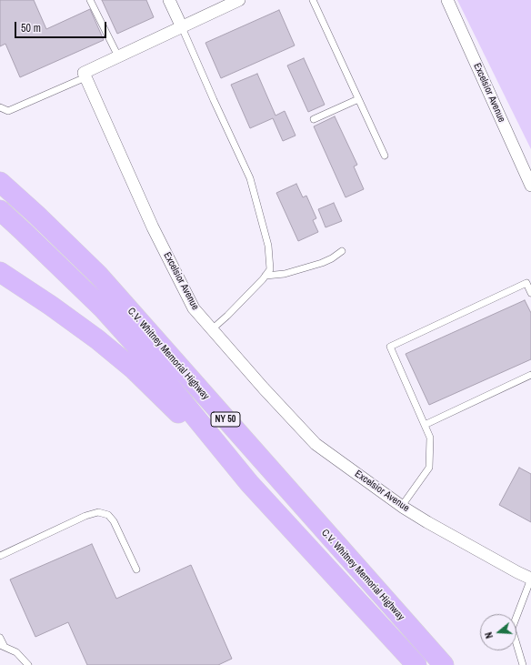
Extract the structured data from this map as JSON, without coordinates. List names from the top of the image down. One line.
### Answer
{"streets":{"highway":["C.V. Whitney Memorial Highway","NY 50"],"street":["Excelsior Avenue"]},"scale_bar":"50 m","north":"left"}
